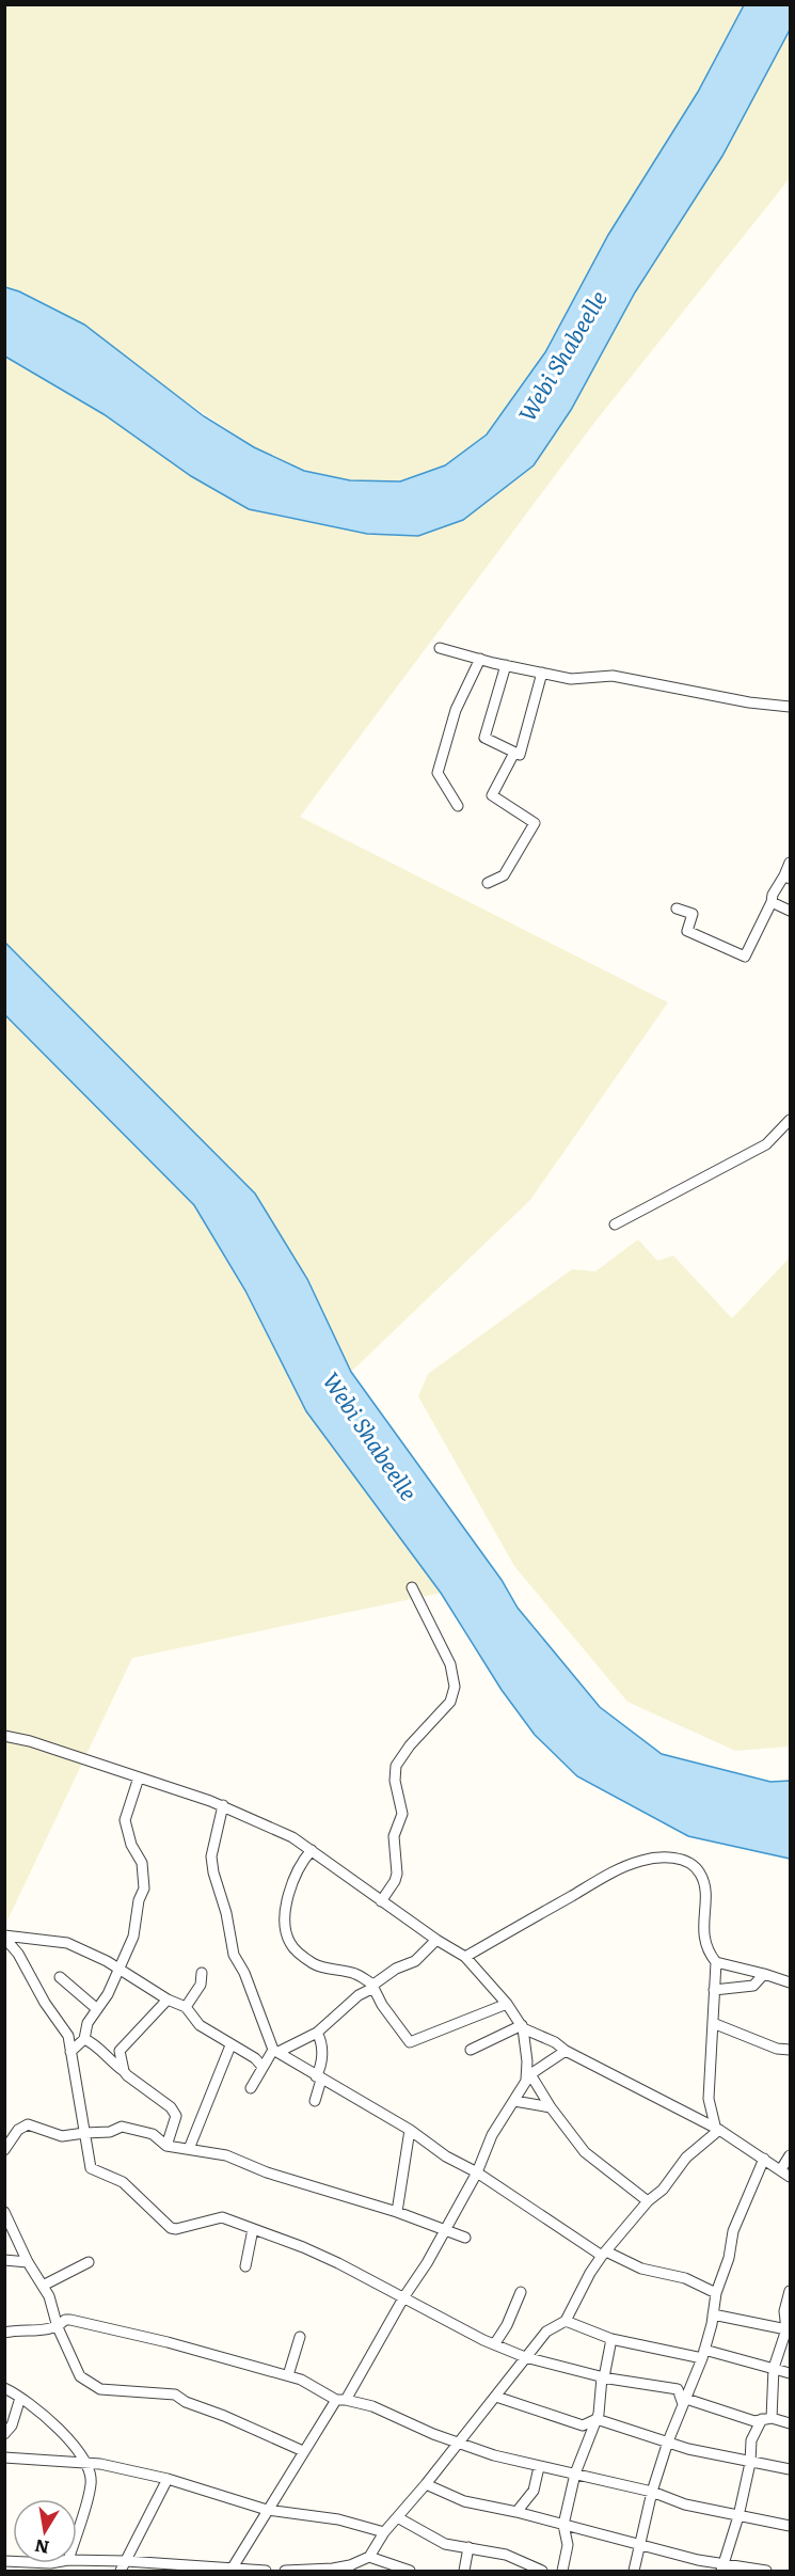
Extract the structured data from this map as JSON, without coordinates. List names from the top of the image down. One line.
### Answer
{"water":["Webi Shabeelle"],"north":"bottom"}
